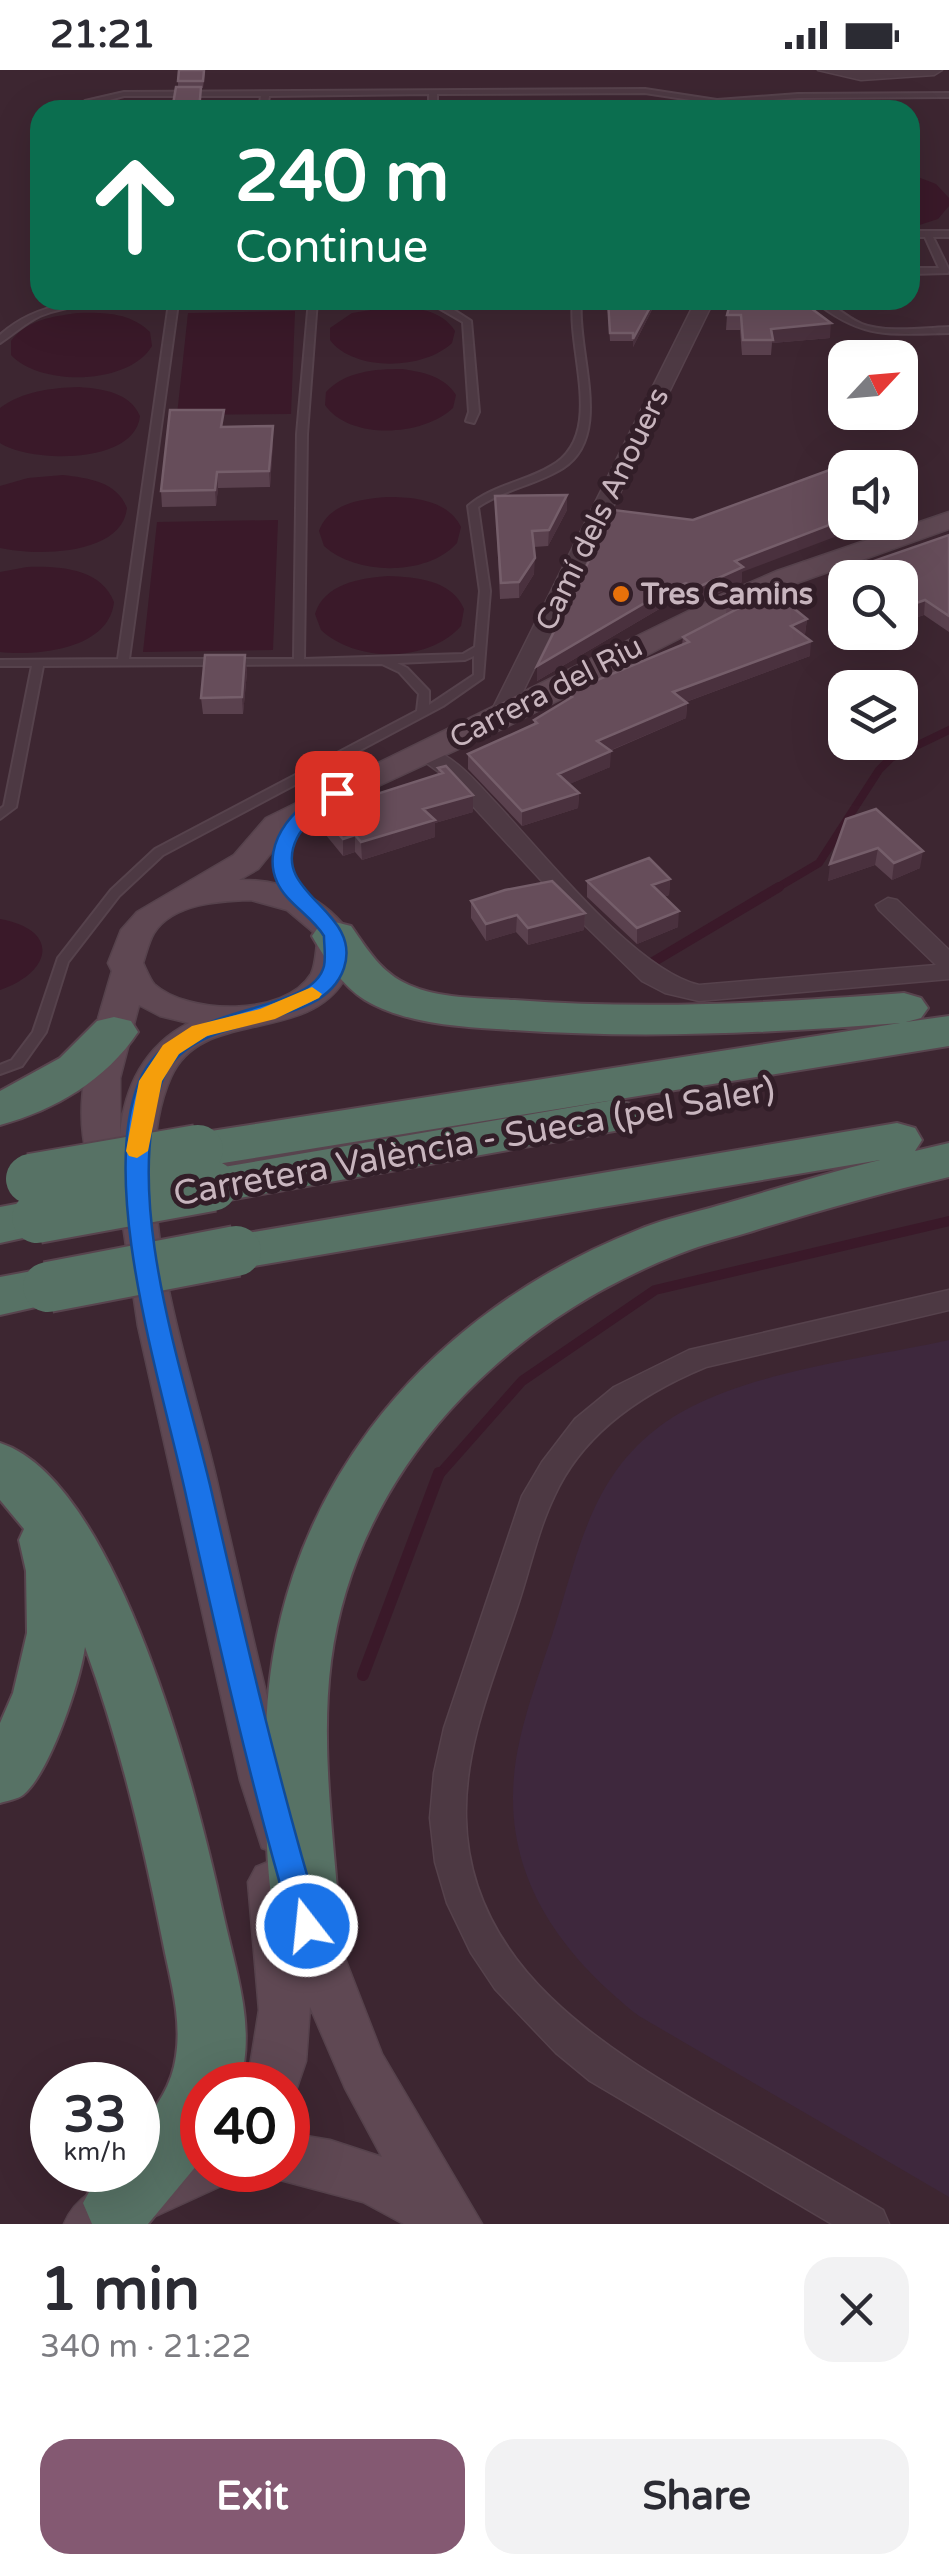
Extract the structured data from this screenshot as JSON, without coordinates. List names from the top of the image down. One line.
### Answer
{"streets":{"highway":["Carretera València - Sueca (pel Saler)"],"street":["Camí dels Anouers","Carrera del Riu"]},"crossings":[["Camí dels Anouers","Carrera del Riu"]],"places":["Tres Camins"],"north":"top right","page":{"status":"21:21","turn":["240 m","Continue"],"speed":"33 km/h","limit":"40","heading":["1 min","340 m · 21:22"],"buttons":["Exit","Share"]}}
